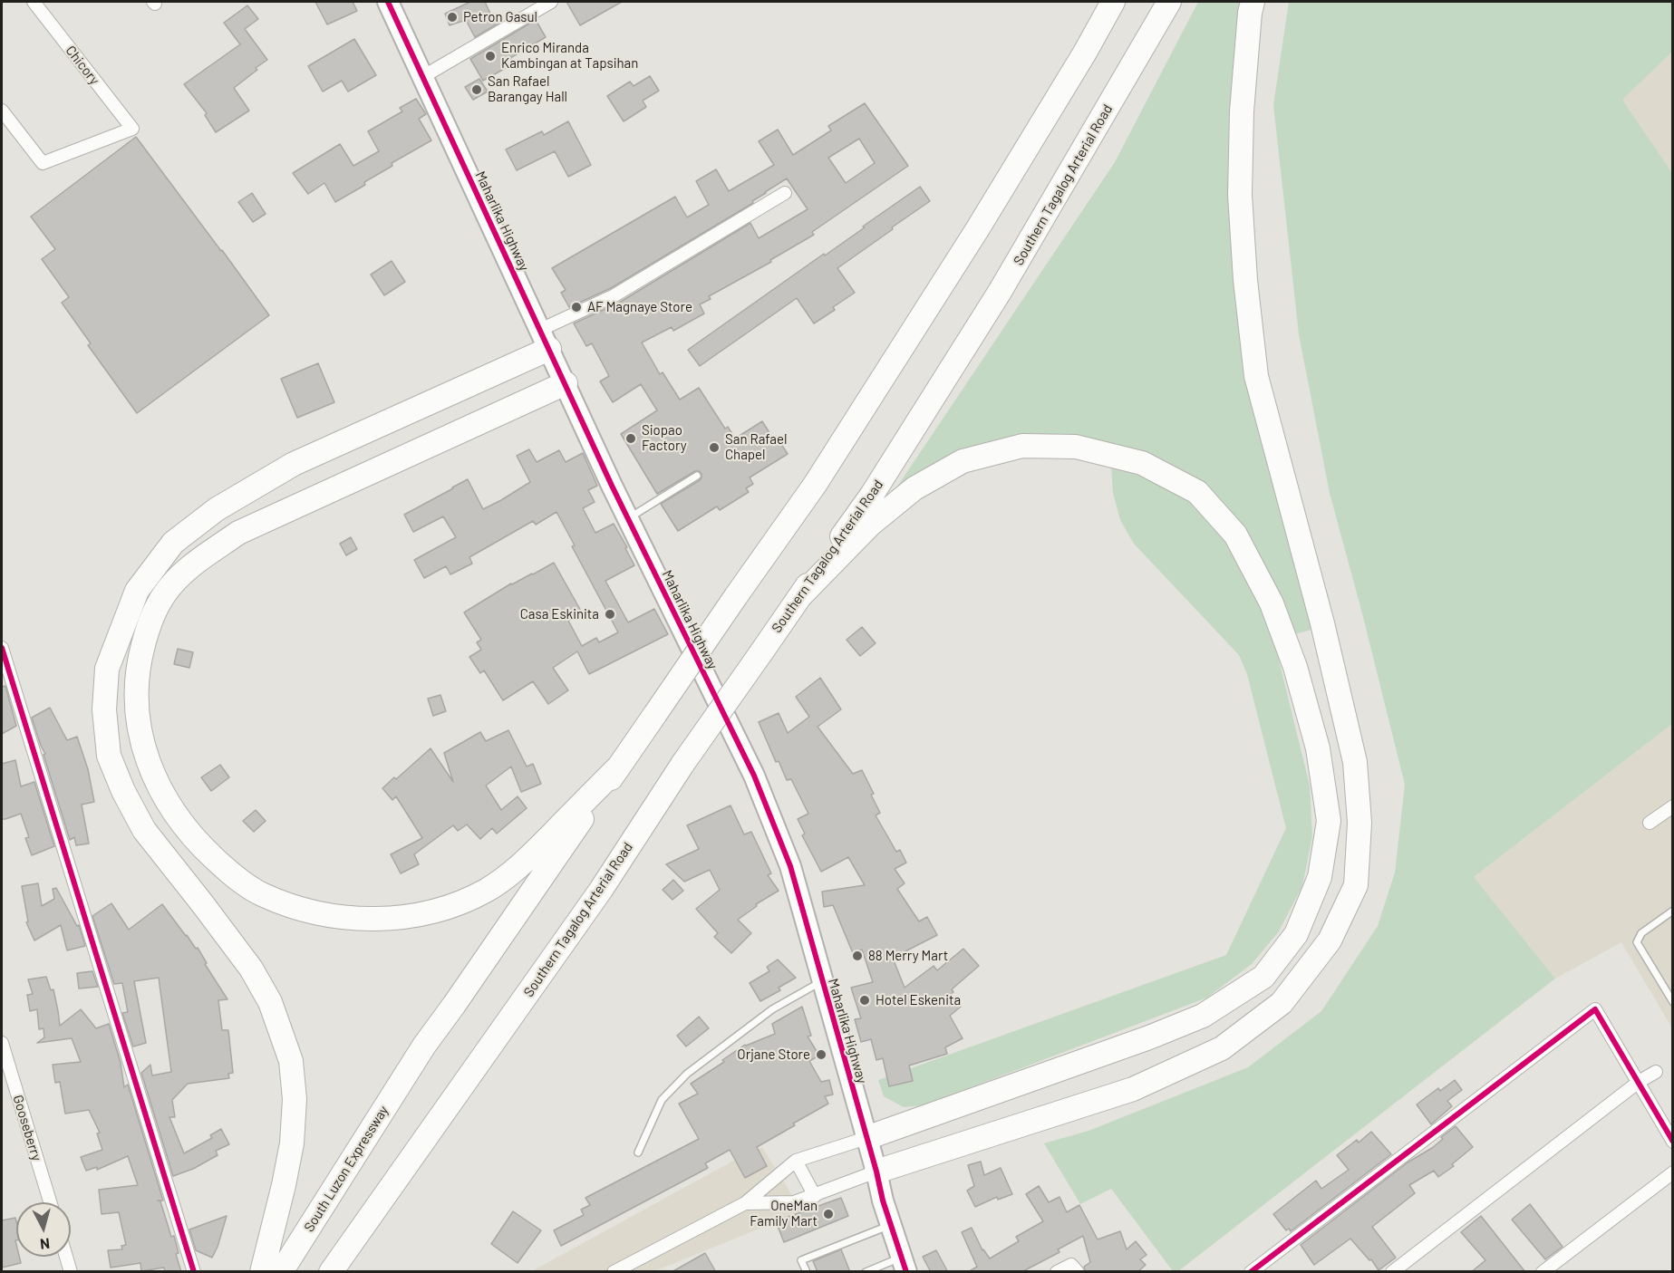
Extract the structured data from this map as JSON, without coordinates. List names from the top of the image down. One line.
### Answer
{"streets":{"highway":["Southern Tagalog Arterial Road","Maharlika Highway","South Luzon Expressway"],"street":["Chicory","Gooseberry"]},"places":["Petron Gasul","Enrico Miranda Kambingan at Tapsihan","San Rafael Barangay Hall","AF Magnaye Store","Siopao Factory","San Rafael Chapel","Casa Eskinita","88 Merry Mart","Hotel Eskenita","Orjane Store","OneMan Family Mart"],"north":"bottom"}
